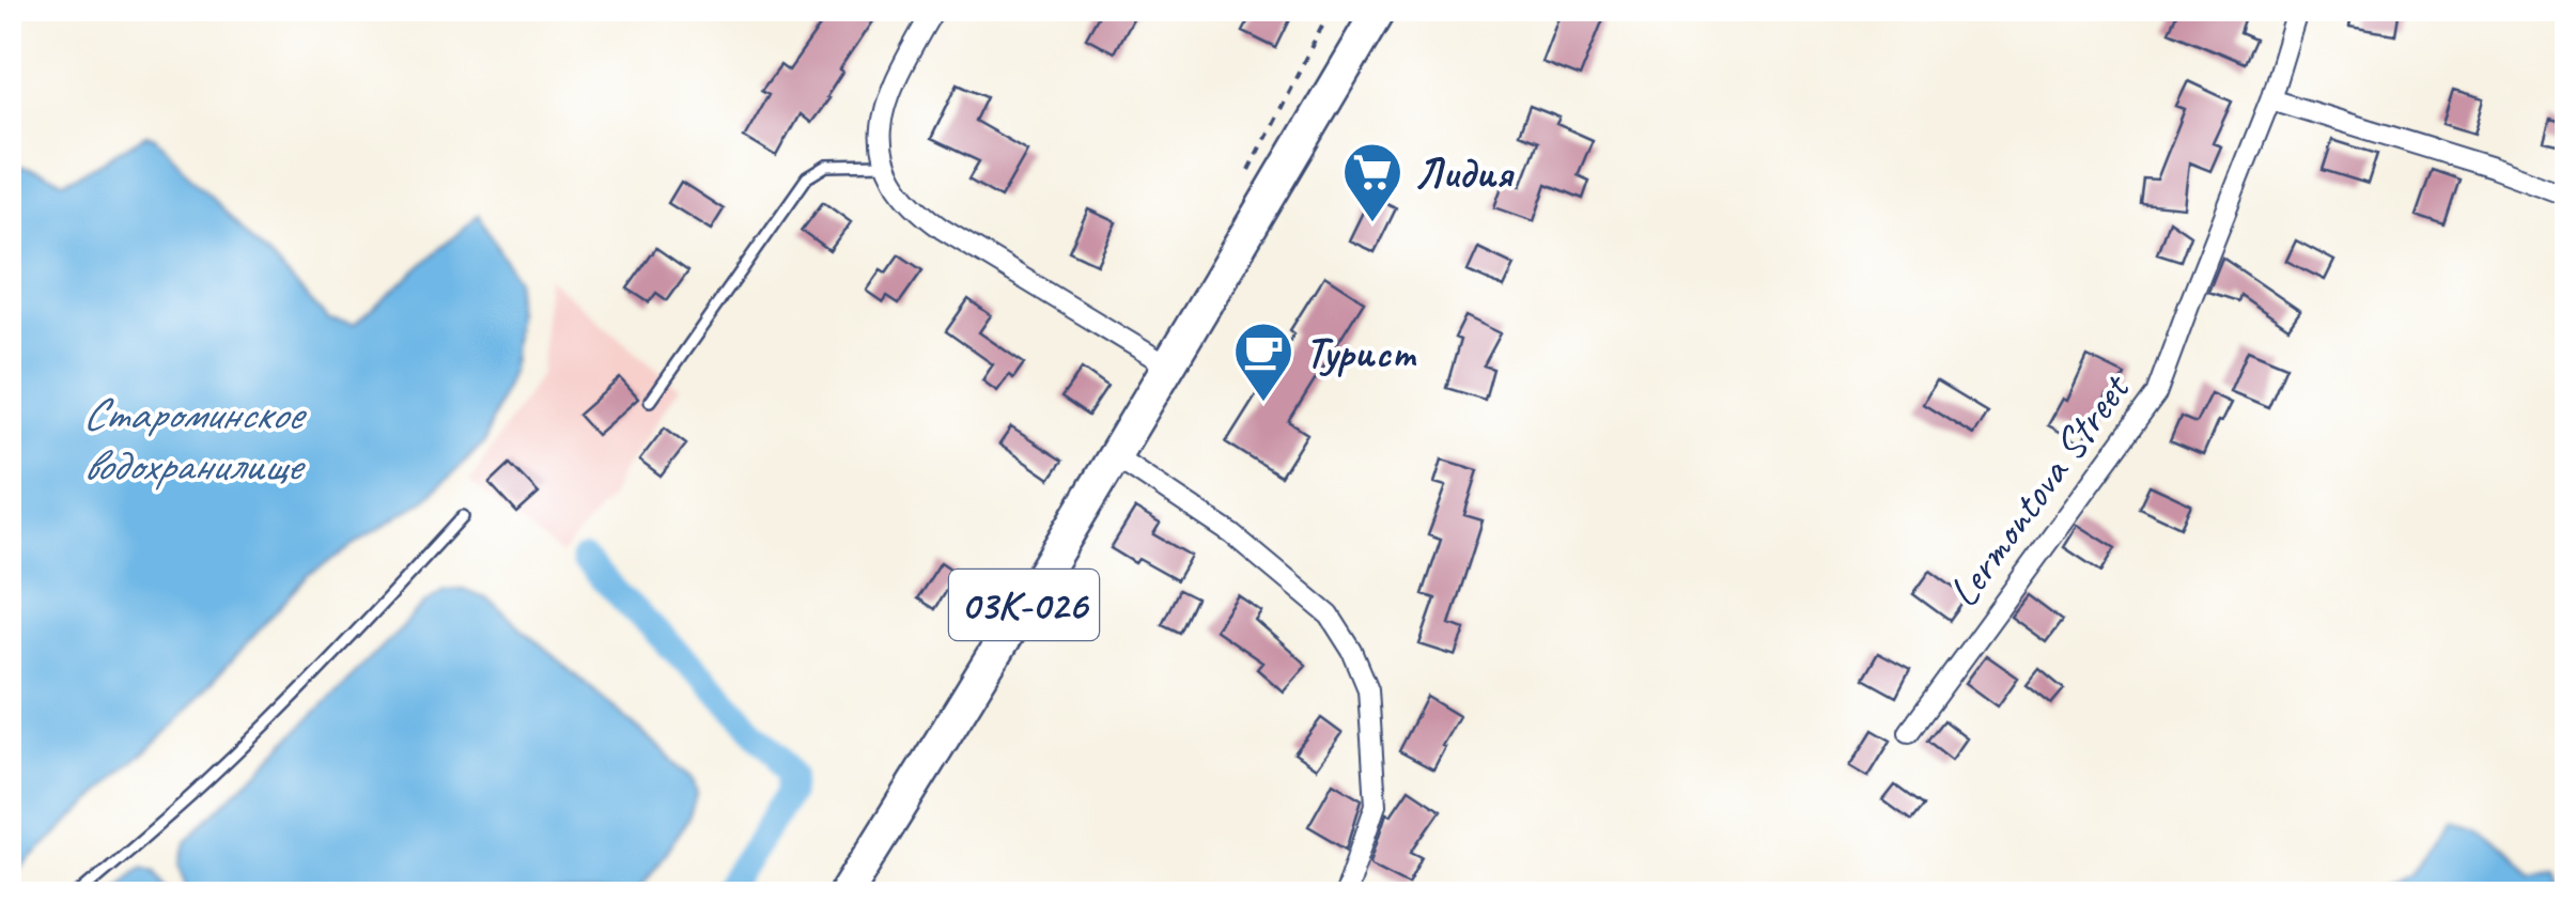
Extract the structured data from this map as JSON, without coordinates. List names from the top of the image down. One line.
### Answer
{"streets":{"main road":["03К-026"],"street":["Lermontova Street"]},"water":["Староминское водохранилище"],"places":{"supermarket":["Лидия"],"cafe":["Турист"]}}
